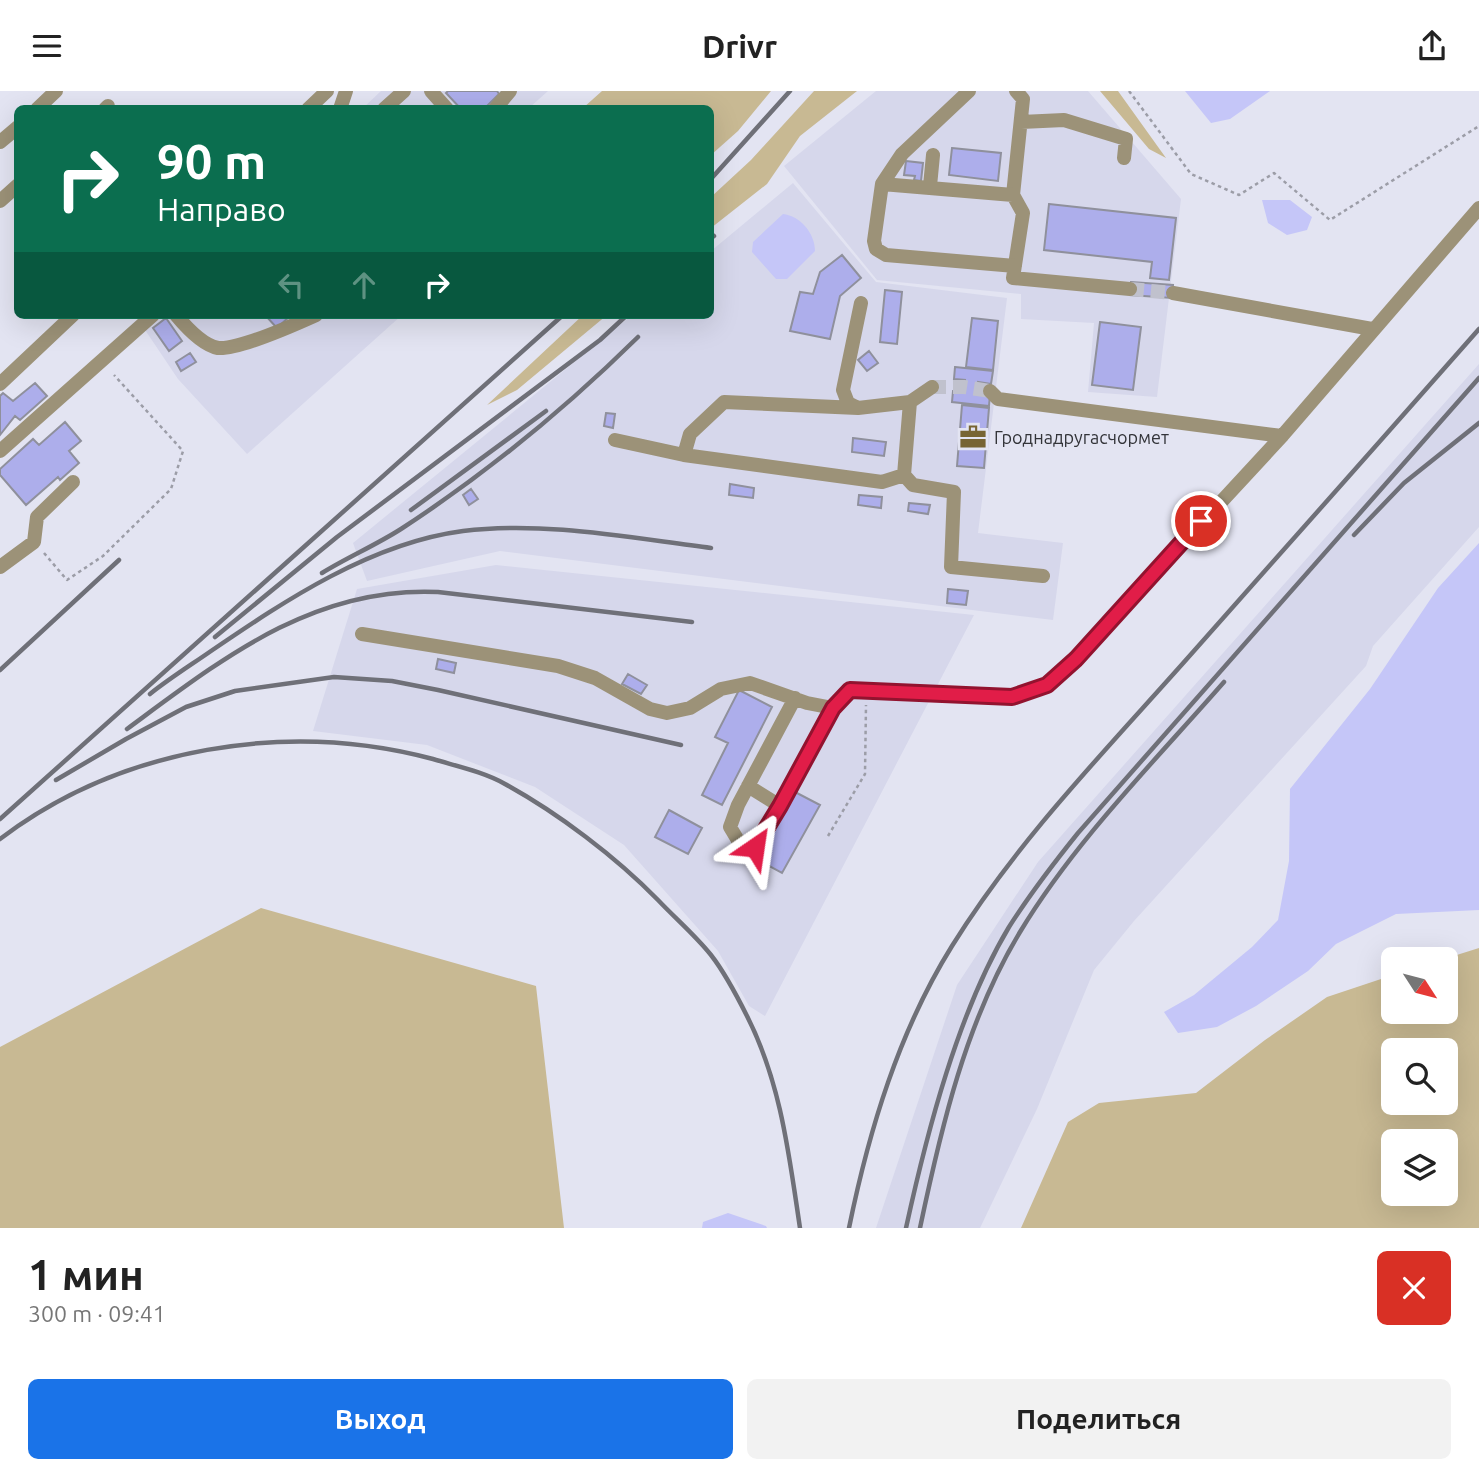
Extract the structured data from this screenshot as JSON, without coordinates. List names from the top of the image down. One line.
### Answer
{"places":{"office":["Гроднадругасчормет"]},"north":"bottom right","page":{"header":"Drivr","turn":["90 m","Направо"],"heading":["1 мин","300 m · 09:41"],"buttons":["Выход","Поделиться"]}}
